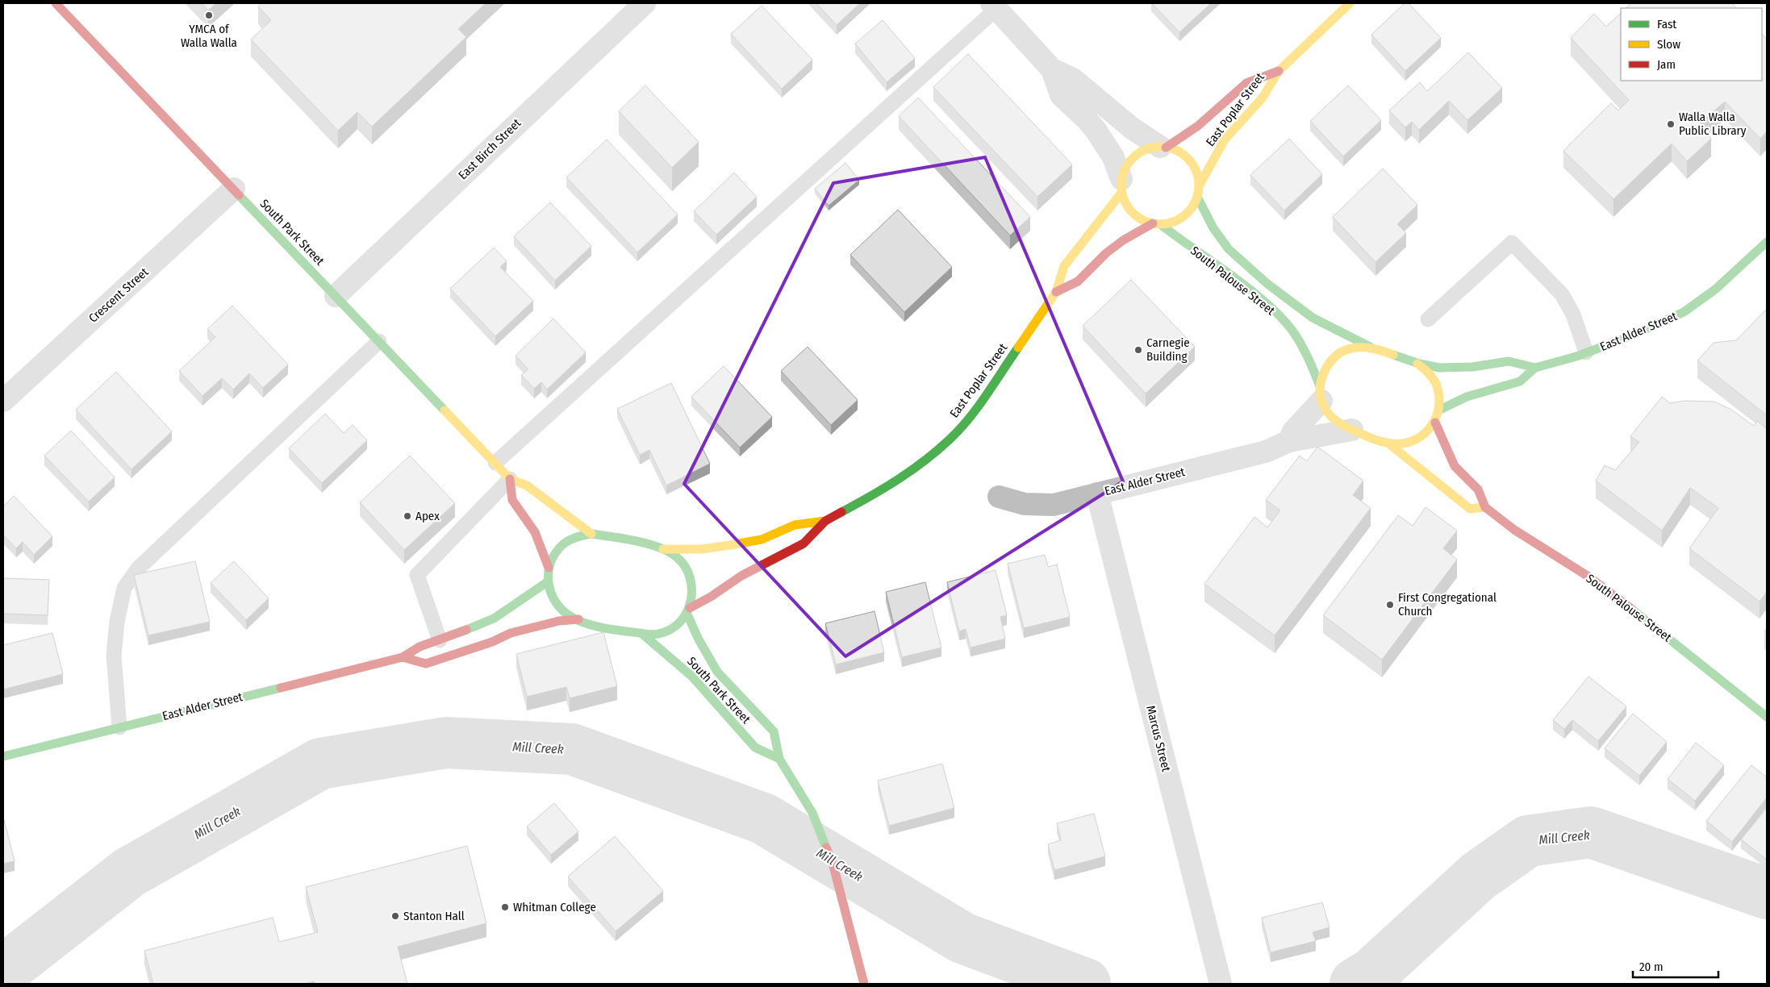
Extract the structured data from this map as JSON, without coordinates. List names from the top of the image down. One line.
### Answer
{"streets":{"main road":["East Poplar Street","South Park Street","South Palouse Street","East Alder Street"],"street":["East Birch Street","Crescent Street","Marcus Street"]},"crossings":[["East Poplar Street","South Park Street"],["East Poplar Street","South Palouse Street"],["East Poplar Street","East Alder Street"],["East Birch Street","South Park Street"],["South Park Street","Crescent Street"],["South Park Street","East Alder Street"],["South Palouse Street","East Alder Street"],["East Alder Street","Marcus Street"]],"water":["Mill Creek"],"places":["YMCA of Walla Walla","Walla Walla Public Library","Carnegie Building","Apex","First Congregational Church","Whitman College","Stanton Hall"],"legend":["Fast","Slow","Jam"],"scale_bar":"20 m"}
